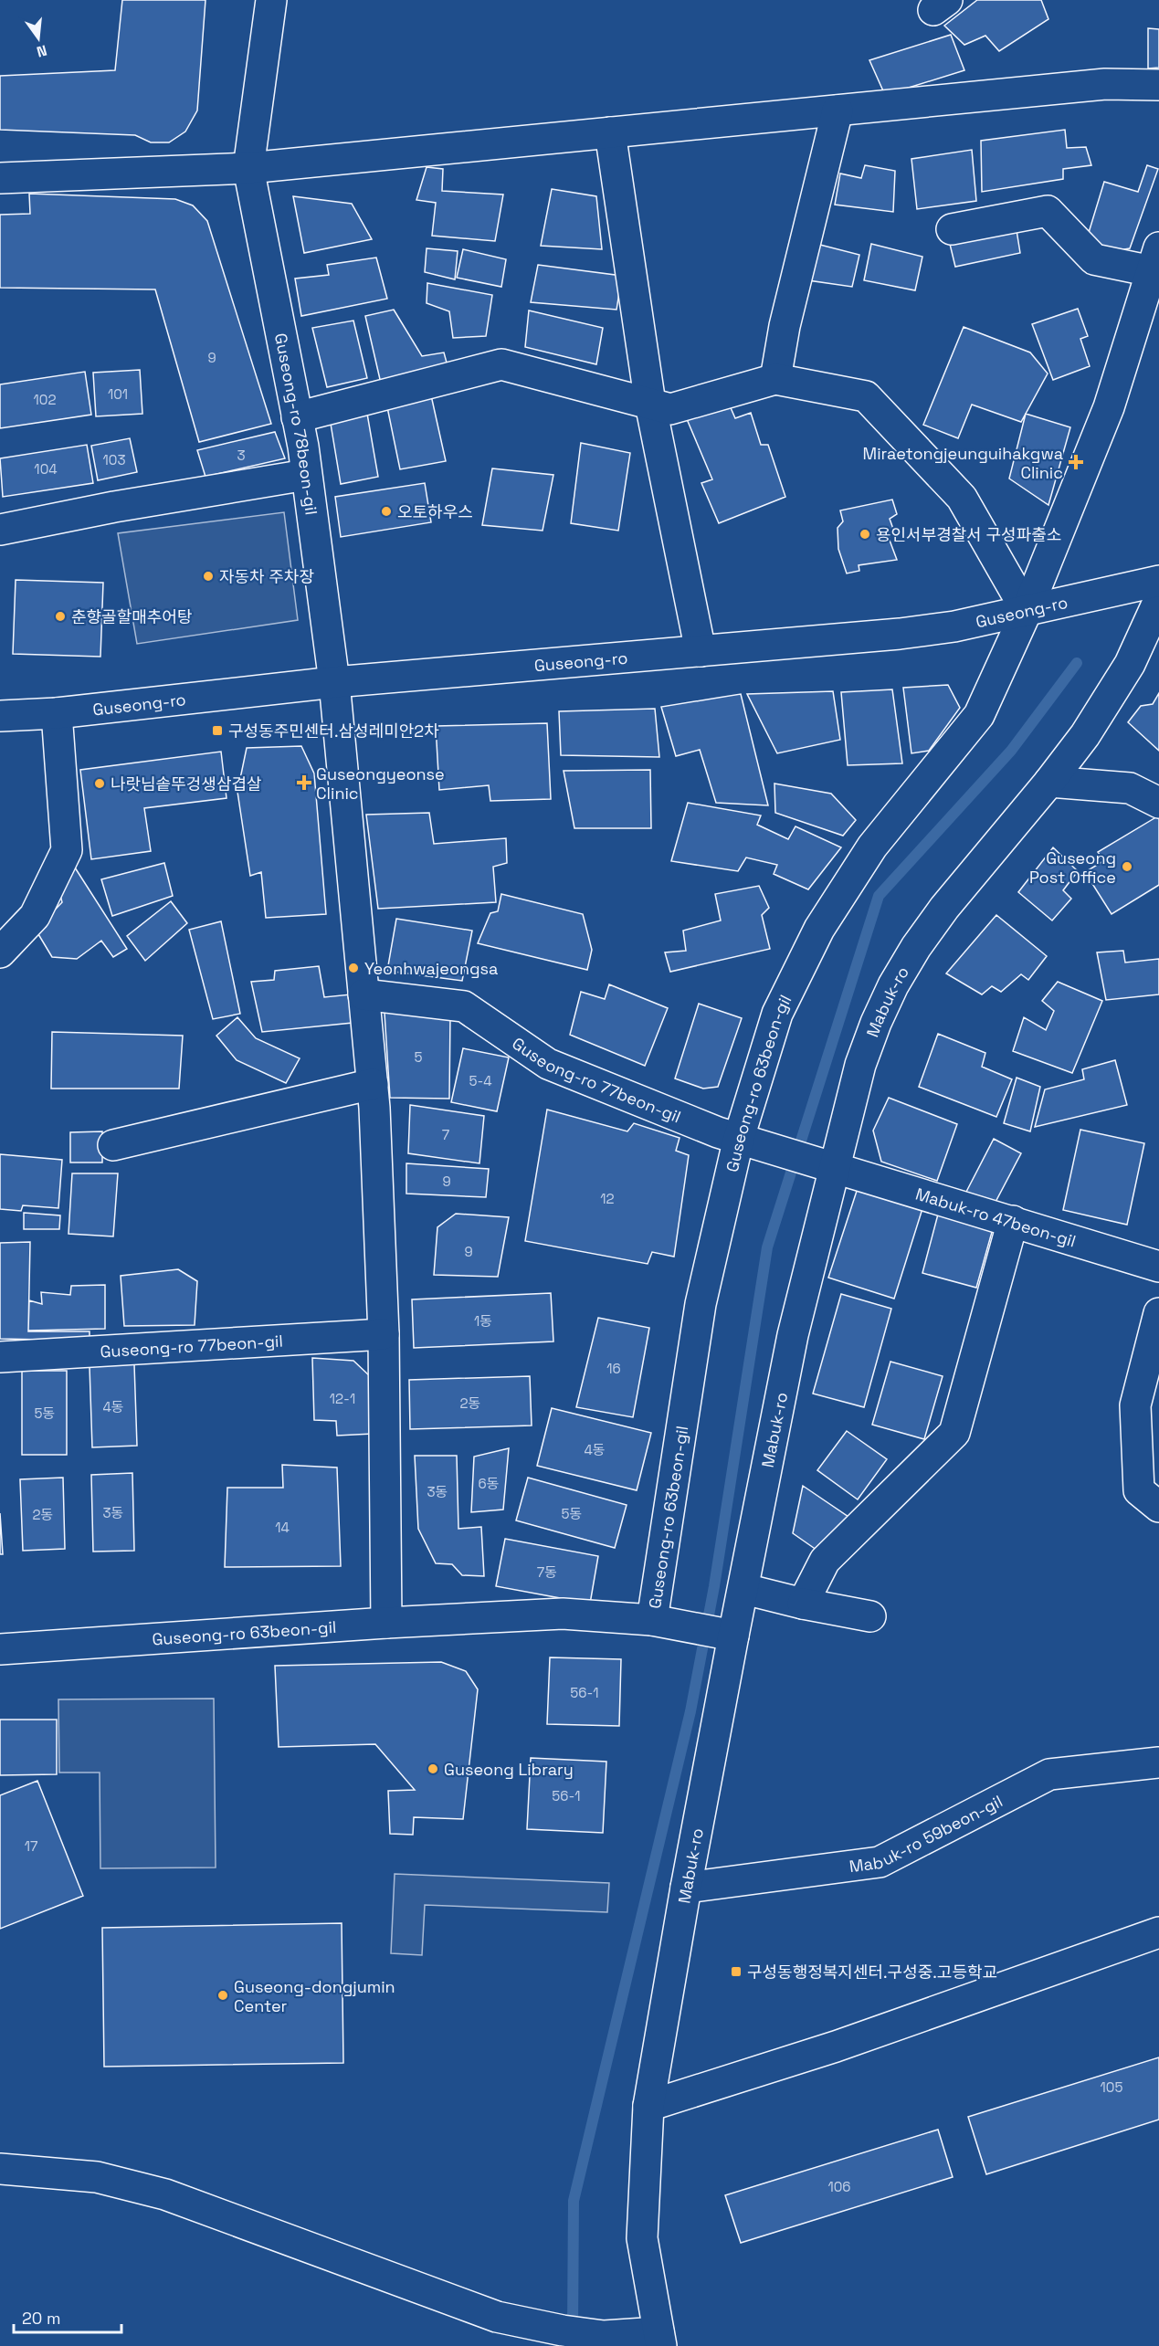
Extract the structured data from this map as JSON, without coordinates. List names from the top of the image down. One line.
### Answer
{"streets":{"street":["Guseong-ro 78beon-gil","Guseong-ro","Mabuk-ro","Guseong-ro 77beon-gil","Guseong-ro 63beon-gil","Mabuk-ro 47beon-gil","Mabuk-ro 59beon-gil"]},"crossings":[["Guseong-ro 78beon-gil","Guseong-ro"],["Guseong-ro","Guseong-ro 63beon-gil"],["Mabuk-ro","Guseong-ro 77beon-gil"],["Mabuk-ro","Guseong-ro 63beon-gil"],["Mabuk-ro","Mabuk-ro 47beon-gil"],["Mabuk-ro","Mabuk-ro 59beon-gil"],["Guseong-ro 77beon-gil","Guseong-ro 63beon-gil"],["Guseong-ro 77beon-gil","Mabuk-ro 47beon-gil"]],"places":{"health":["Miraetongjeunguihakgwa Clinic","Guseongyeonse Clinic"],"other":["오토하우스","용인서부경찰서 구성파출소","자동차 주차장","춘향골할매추어탕","나랏님솥뚜겅생삼겹살","Guseong Post Office","Yeonhwajeongsa","Guseong Library","Guseong-dongjumin Center"],"transit":["구성동주민센터.삼성레미안2차","구성동행정복지센터.구성중.고등학교"]},"house_numbers":["9","101","102","3","103","104","5","5-4","7","9","12","9","1동","16","12-1","2동","4동","5동","4동","6동","3동","3동","5동","2동","14","7동","56-1","56-1","17","105","106"],"scale_bar":"20 m","north":"bottom"}
